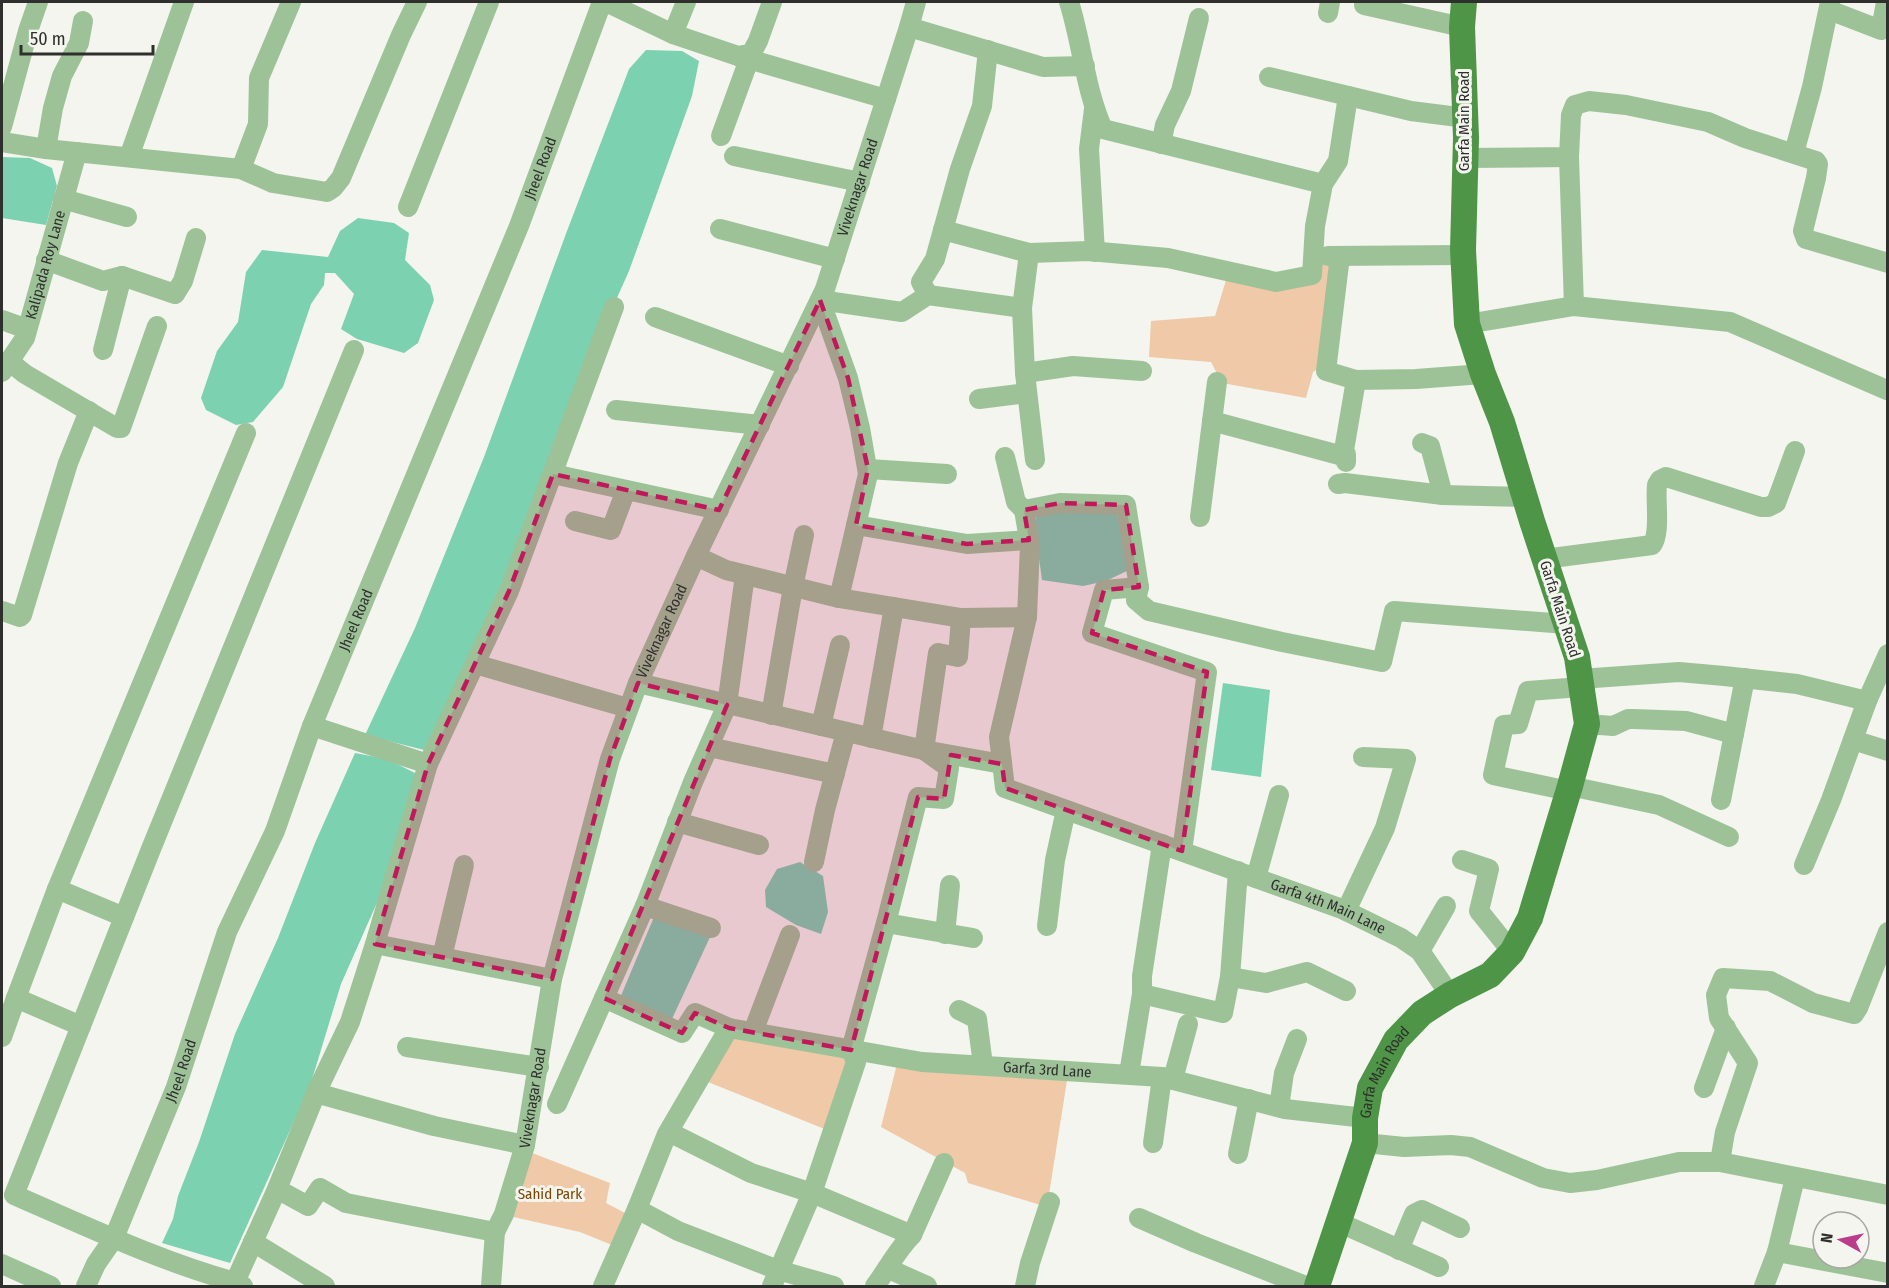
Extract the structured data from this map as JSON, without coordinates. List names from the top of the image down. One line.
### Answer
{"streets":{"main road":["Garfa Main Road"],"street":["Jheel Road","Viveknagar Road","Kalipada Roy Lane","Garfa 4th Main Lane","Garfa 3rd Lane"]},"crossings":[["Garfa Main Road","Garfa 4th Main Lane"],["Garfa Main Road","Garfa 3rd Lane"]],"parks":["Sahid Park"],"scale_bar":"50 m","north":"left"}
